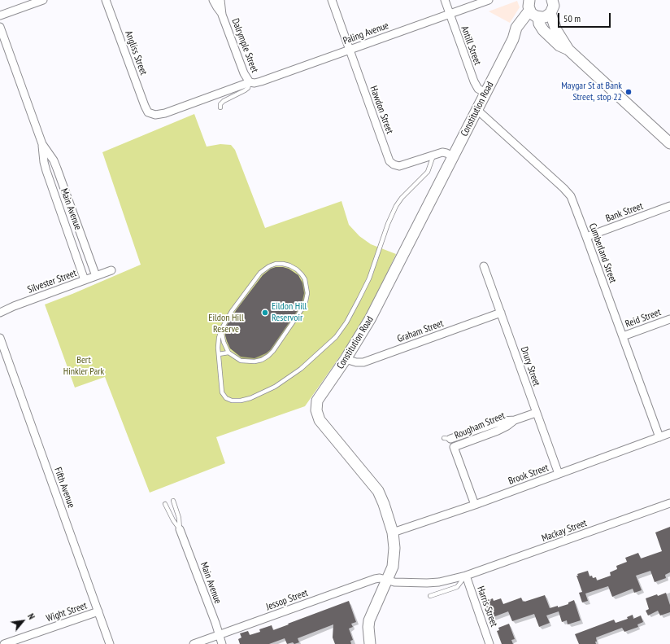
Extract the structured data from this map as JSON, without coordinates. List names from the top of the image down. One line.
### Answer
{"streets":{"street":["Paling Avenue","Dalrymple Street","Antill Street","Angliss Street","Constitution Road","Hawdon Street","Main Avenue","Bank Street","Cumberland Street","Silvester Street","Reid Street","Graham Street","Drury Street","Rougham Street","Brook Street","Fifth Avenue","Mackay Street","Jessop Street","Harris Street","Wight Street"]},"crossings":[["Paling Avenue","Dalrymple Street"],["Paling Avenue","Antill Street"],["Paling Avenue","Angliss Street"],["Paling Avenue","Hawdon Street"],["Antill Street","Constitution Road"],["Constitution Road","Hawdon Street"],["Constitution Road","Cumberland Street"],["Constitution Road","Graham Street"],["Constitution Road","Brook Street"],["Constitution Road","Mackay Street"],["Constitution Road","Jessop Street"],["Main Avenue","Silvester Street"],["Main Avenue","Jessop Street"],["Bank Street","Cumberland Street"],["Cumberland Street","Reid Street"],["Cumberland Street","Brook Street"],["Graham Street","Drury Street"],["Drury Street","Rougham Street"],["Drury Street","Brook Street"],["Rougham Street","Brook Street"],["Fifth Avenue","Wight Street"],["Mackay Street","Jessop Street"],["Mackay Street","Harris Street"]],"parks":["Eildon Hill Reserve","Bert Hinkler Park"],"places":["Maygar St at Bank Street, stop 22","Eildon Hill Reservoir"],"scale_bar":"50 m","north":"top right"}
